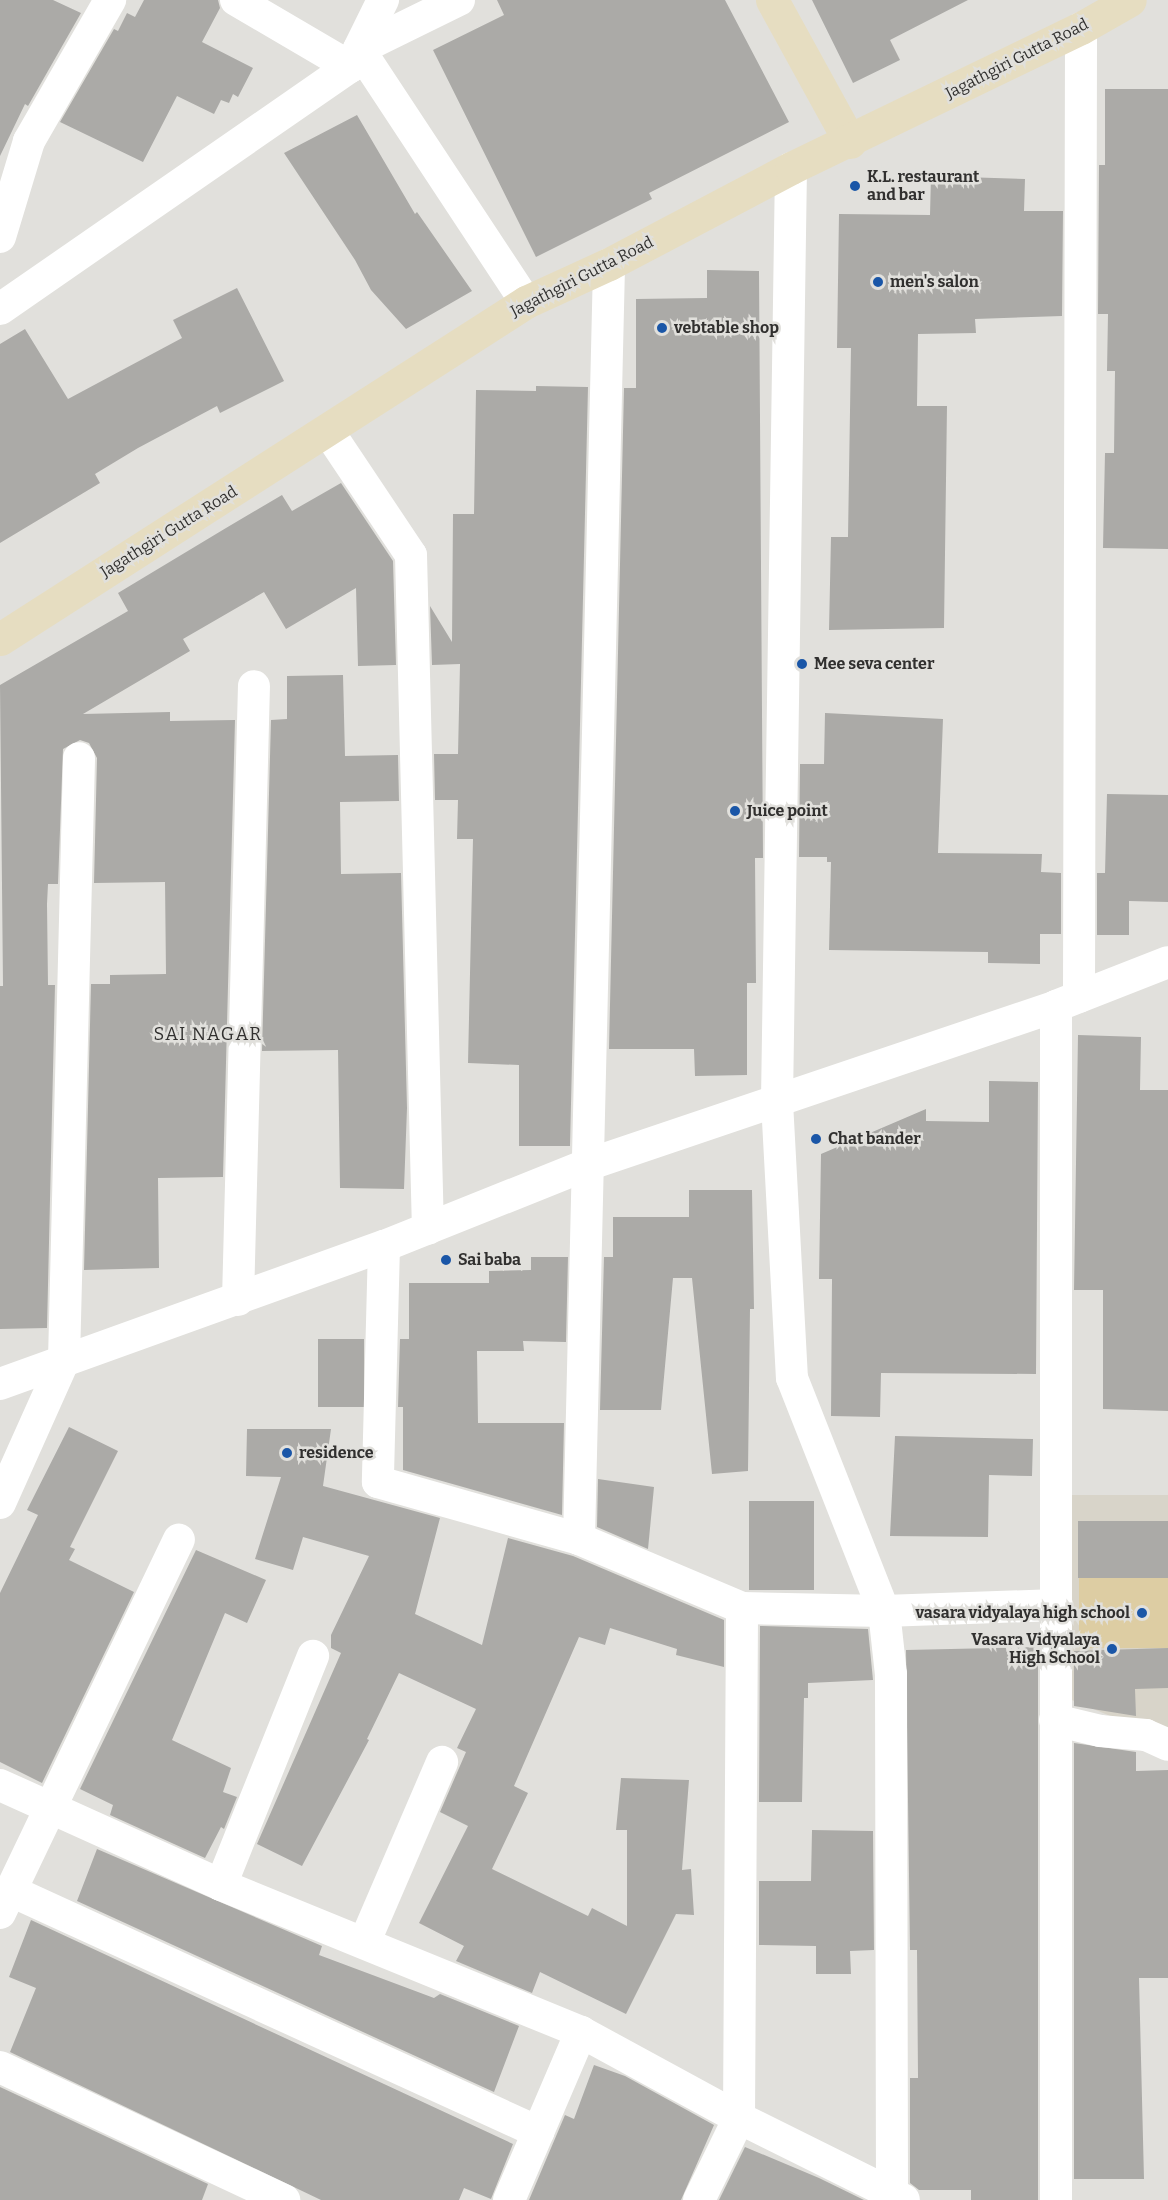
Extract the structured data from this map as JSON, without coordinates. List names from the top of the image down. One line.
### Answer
{"streets":{"street":["Jagathgiri Gutta Road"]},"districts":["SAI NAGAR"],"places":["K.L. restaurant and bar","men's salon","vebtable shop","Mee seva center","Juice point","Chat bander","Sai baba","residence","vasara vidyalaya high school","Vasara Vidyalaya High School"]}
